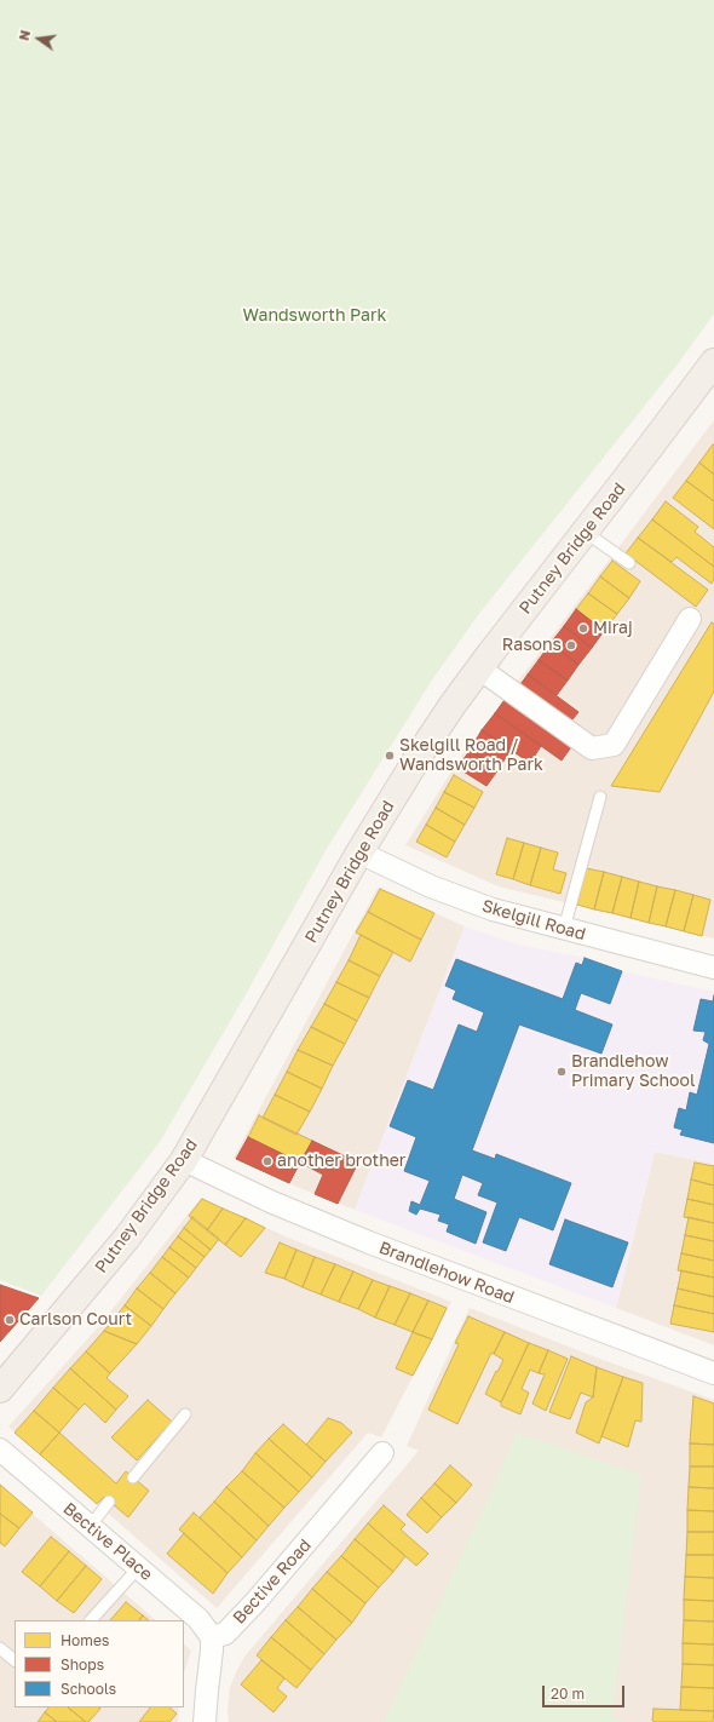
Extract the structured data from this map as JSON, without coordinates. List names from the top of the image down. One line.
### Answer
{"streets":{"main road":["Putney Bridge Road"],"street":["Skelgill Road","Brandlehow Road","Bective Place","Bective Road"]},"crossings":[["Putney Bridge Road","Skelgill Road"],["Putney Bridge Road","Brandlehow Road"],["Bective Place","Bective Road"]],"parks":["Wandsworth Park"],"places":["Miraj","Rasons","Skelgill Road / Wandsworth Park","Brandlehow Primary School","another brother","Carlson Court"],"legend":["Homes","Shops","Schools"],"scale_bar":"20 m","north":"left"}
